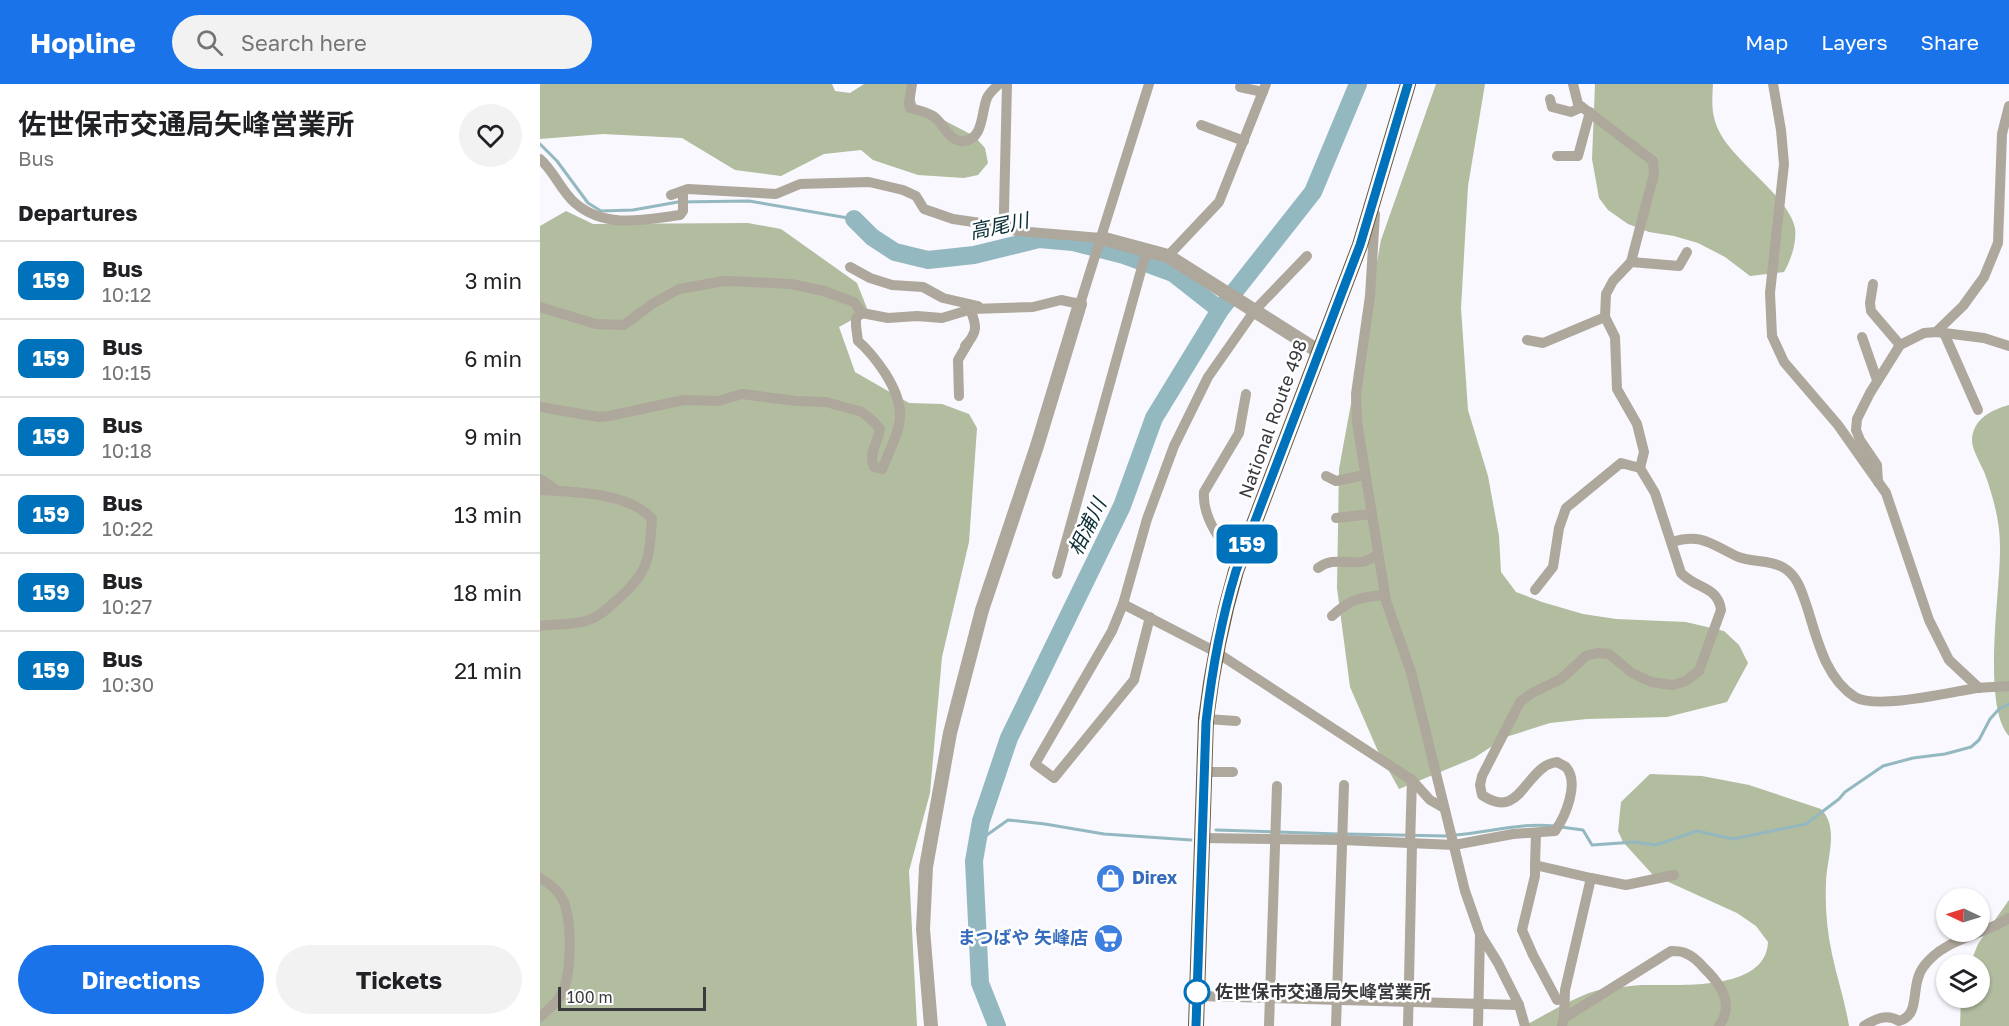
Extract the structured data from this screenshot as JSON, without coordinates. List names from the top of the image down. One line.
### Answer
{"streets":{"highway":["National Route 498"]},"water":["高尾川","相浦川"],"places":{"shop":["Direx"],"supermarket":["まつばや 矢峰店"],"other":["佐世保市交通局矢峰営業所"]},"lines":["bus line 159"],"scale_bar":"100 m","north":"left","page":{"header":"Hopline","search":"Search here","nav":["Map","Layers","Share"],"heading":[["佐世保市交通局矢峰営業所","Bus"],"Departures"],"on_map":"159","list":[{"mark":"159","name":"Bus","note":"10:12","value":"3 min"},{"mark":"159","name":"Bus","note":"10:15","value":"6 min"},{"mark":"159","name":"Bus","note":"10:18","value":"9 min"},{"mark":"159","name":"Bus","note":"10:22","value":"13 min"},{"mark":"159","name":"Bus","note":"10:27","value":"18 min"},{"mark":"159","name":"Bus","note":"10:30","value":"21 min"}],"buttons":["Directions","Tickets"],"scale":"100 m"}}
